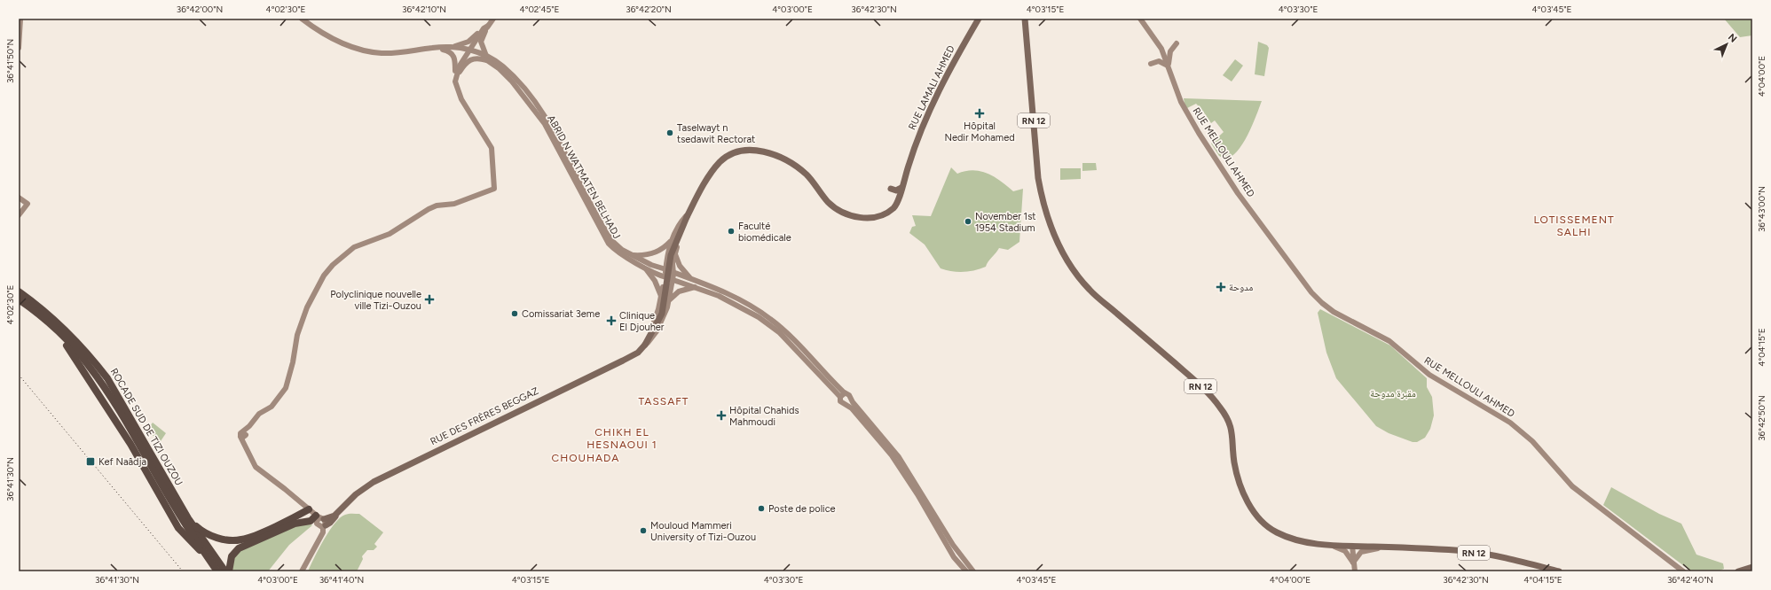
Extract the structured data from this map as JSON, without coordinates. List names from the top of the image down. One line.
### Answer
{"streets":{"highway":["ROCADE SUD DE TIZI OUZOU"],"main road":["RUE LAMALI AHMED","RN 12","RUE MELLOULI AHMED","ABRID N WATMATEN BELHADJ","RUE DES FRÈRES BEGGAZ"]},"districts":["LOTISSEMENT SALHI","TASSAFT","CHIKH EL HESNAOUI 1","CHOUHADA"],"parks":["مقبرة مدوحة"],"places":{"health":["Hôpital Nedir Mohamed","مدوحة","Polyclinique nouvelle ville Tizi-Ouzou","Clinique El Djouher","Hôpital Chahids Mahmoudi"],"other":["Taselwayt n tsedawit Rectorat","November 1st 1954 Stadium","Faculté biomédicale","Comissariat 3eme","Poste de police","Mouloud Mammeri University of Tizi-Ouzou"],"transit":["Kef Naâdja"]},"north":"top right","coordinates":["36°42'00\"N","4°02'30\"E","36°42'10\"N","4°02'45\"E","36°42'20\"N","4°03'00\"E","36°42'30\"N","4°03'15\"E","4°03'30\"E","4°03'45\"E","36°41'50\"N","4°04'00\"E","36°43'00\"N","4°04'15\"E","36°42'50\"N","36°41'30\"N","36°41'40\"N","36°42'40\"N"]}
